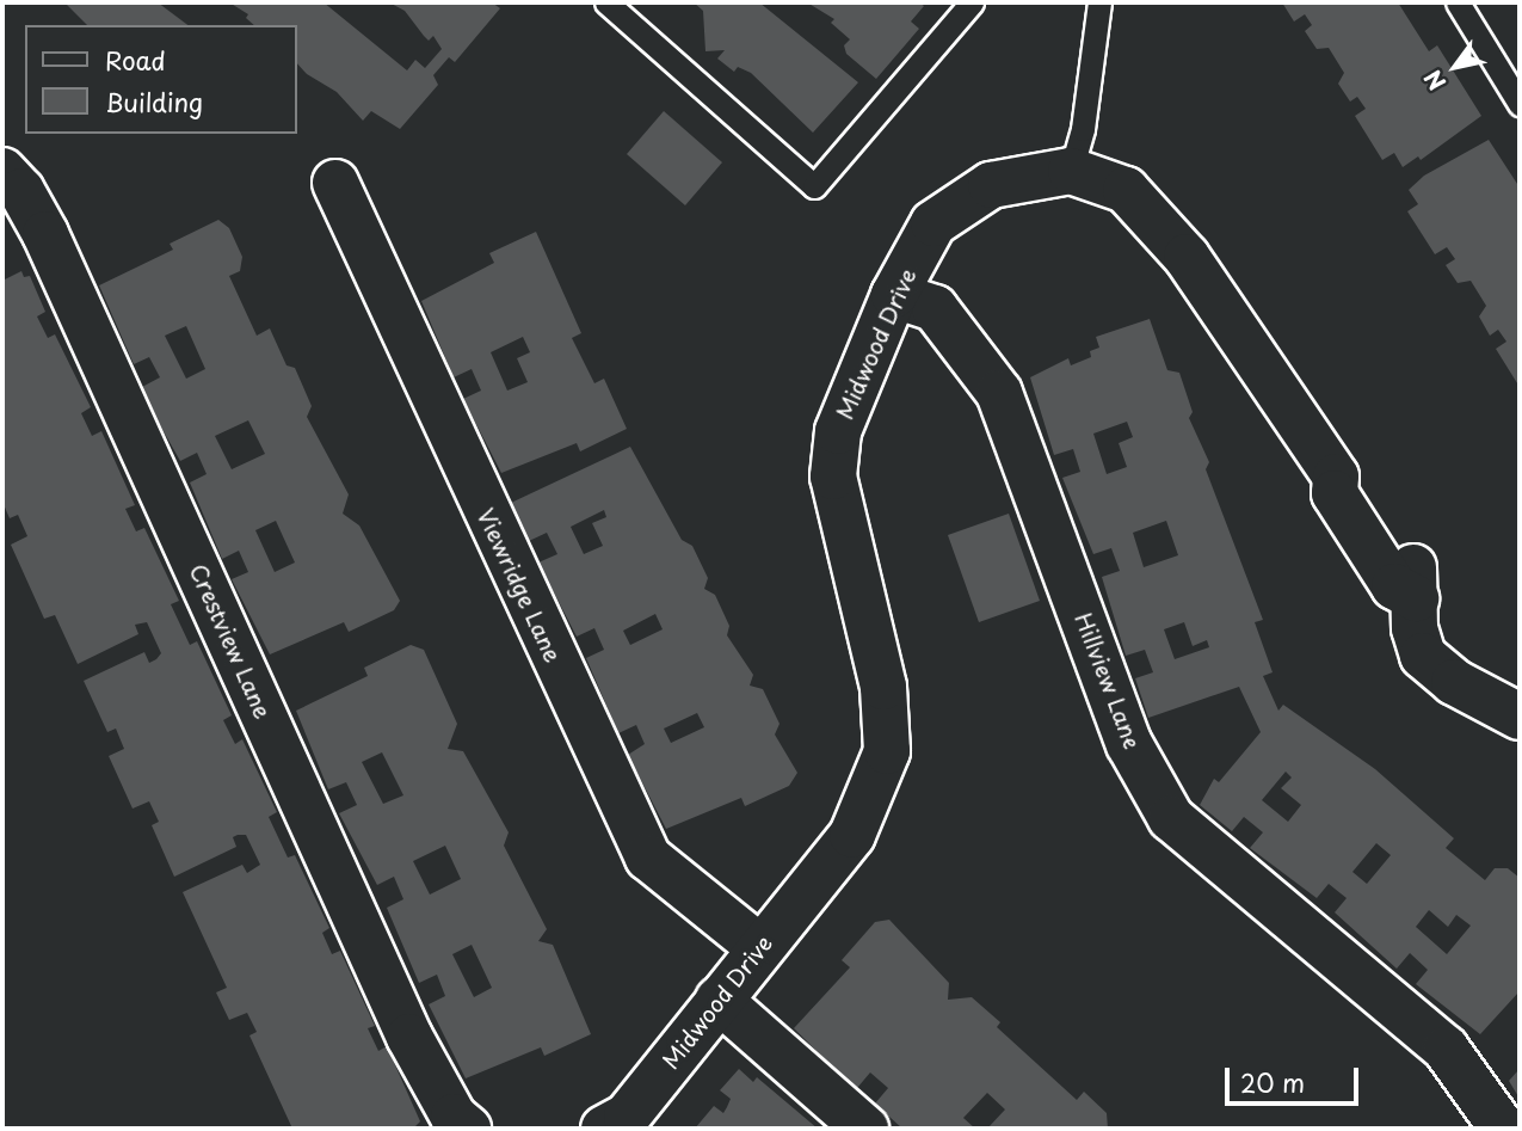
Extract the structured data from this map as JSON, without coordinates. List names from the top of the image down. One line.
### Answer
{"streets":{"street":["Midwood Drive","Viewridge Lane","Crestview Lane","Hillview Lane"]},"crossings":[["Midwood Drive","Viewridge Lane"],["Midwood Drive","Hillview Lane"]],"legend":["Road","Building"],"scale_bar":"20 m","north":"bottom left"}
